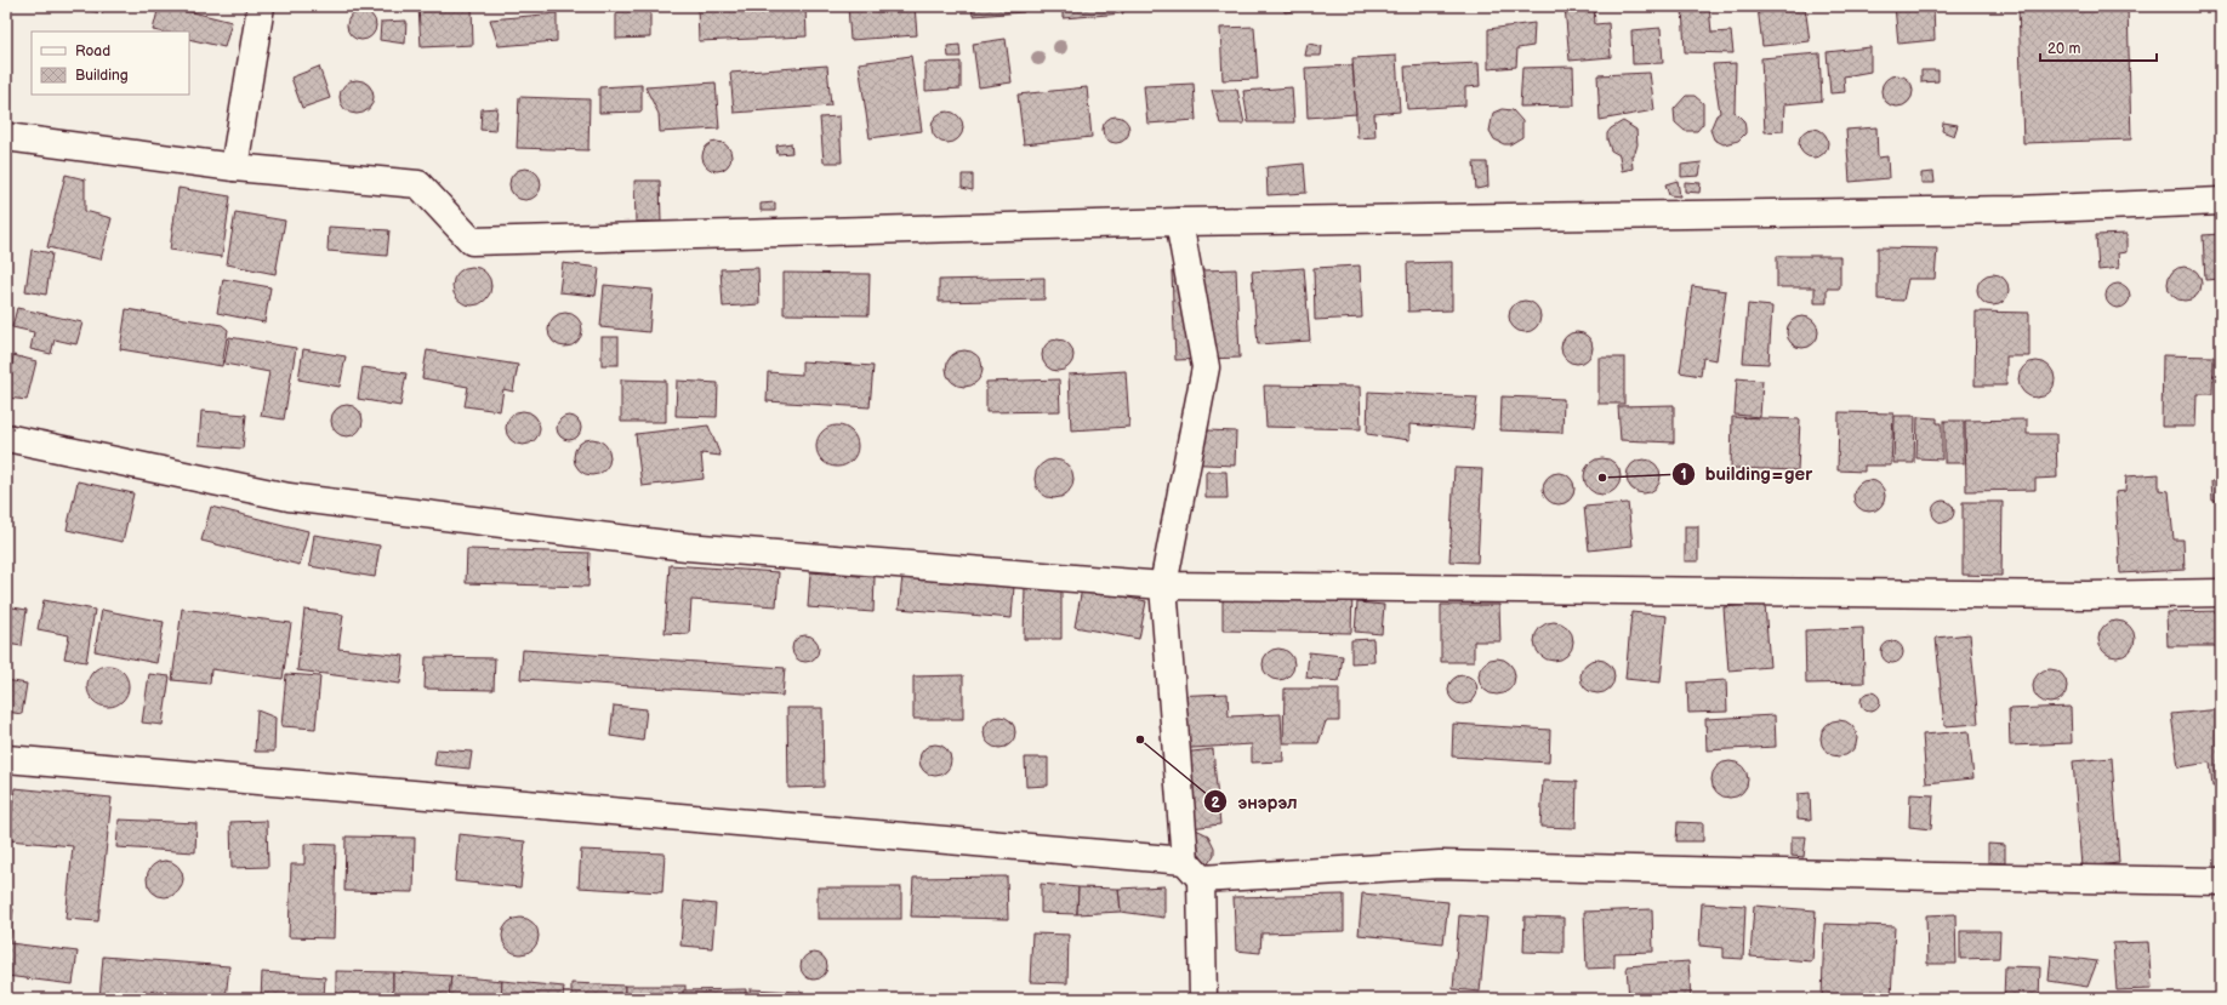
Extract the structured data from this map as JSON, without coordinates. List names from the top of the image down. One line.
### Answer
{"places":["building=ger","энэрэл"],"legend":["Road","Building"],"scale_bar":"20 m"}
